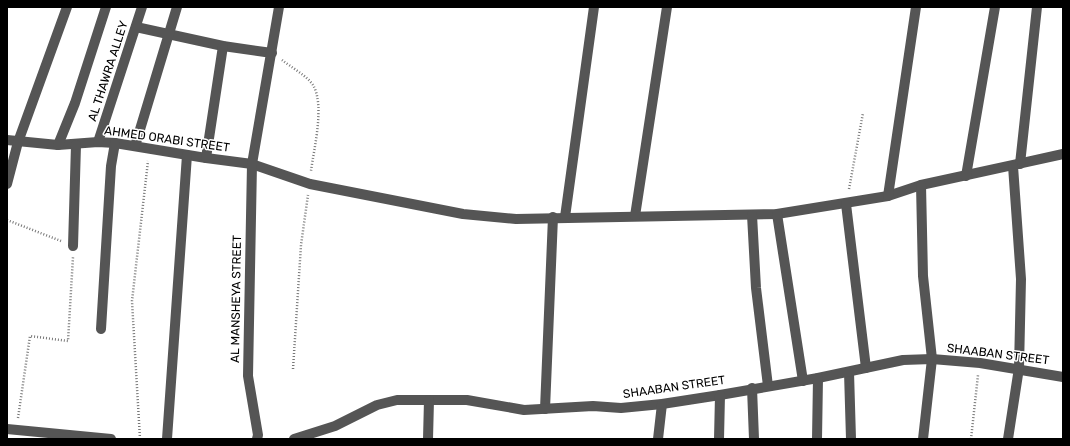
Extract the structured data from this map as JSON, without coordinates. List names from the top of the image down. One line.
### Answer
{"streets":{"street":["AL THAWRA ALLEY","AHMED ORABI STREET","AL MANSHEYA STREET","SHAABAN STREET"]},"crossings":[["AL THAWRA ALLEY","AHMED ORABI STREET"],["AHMED ORABI STREET","AL MANSHEYA STREET"]]}
